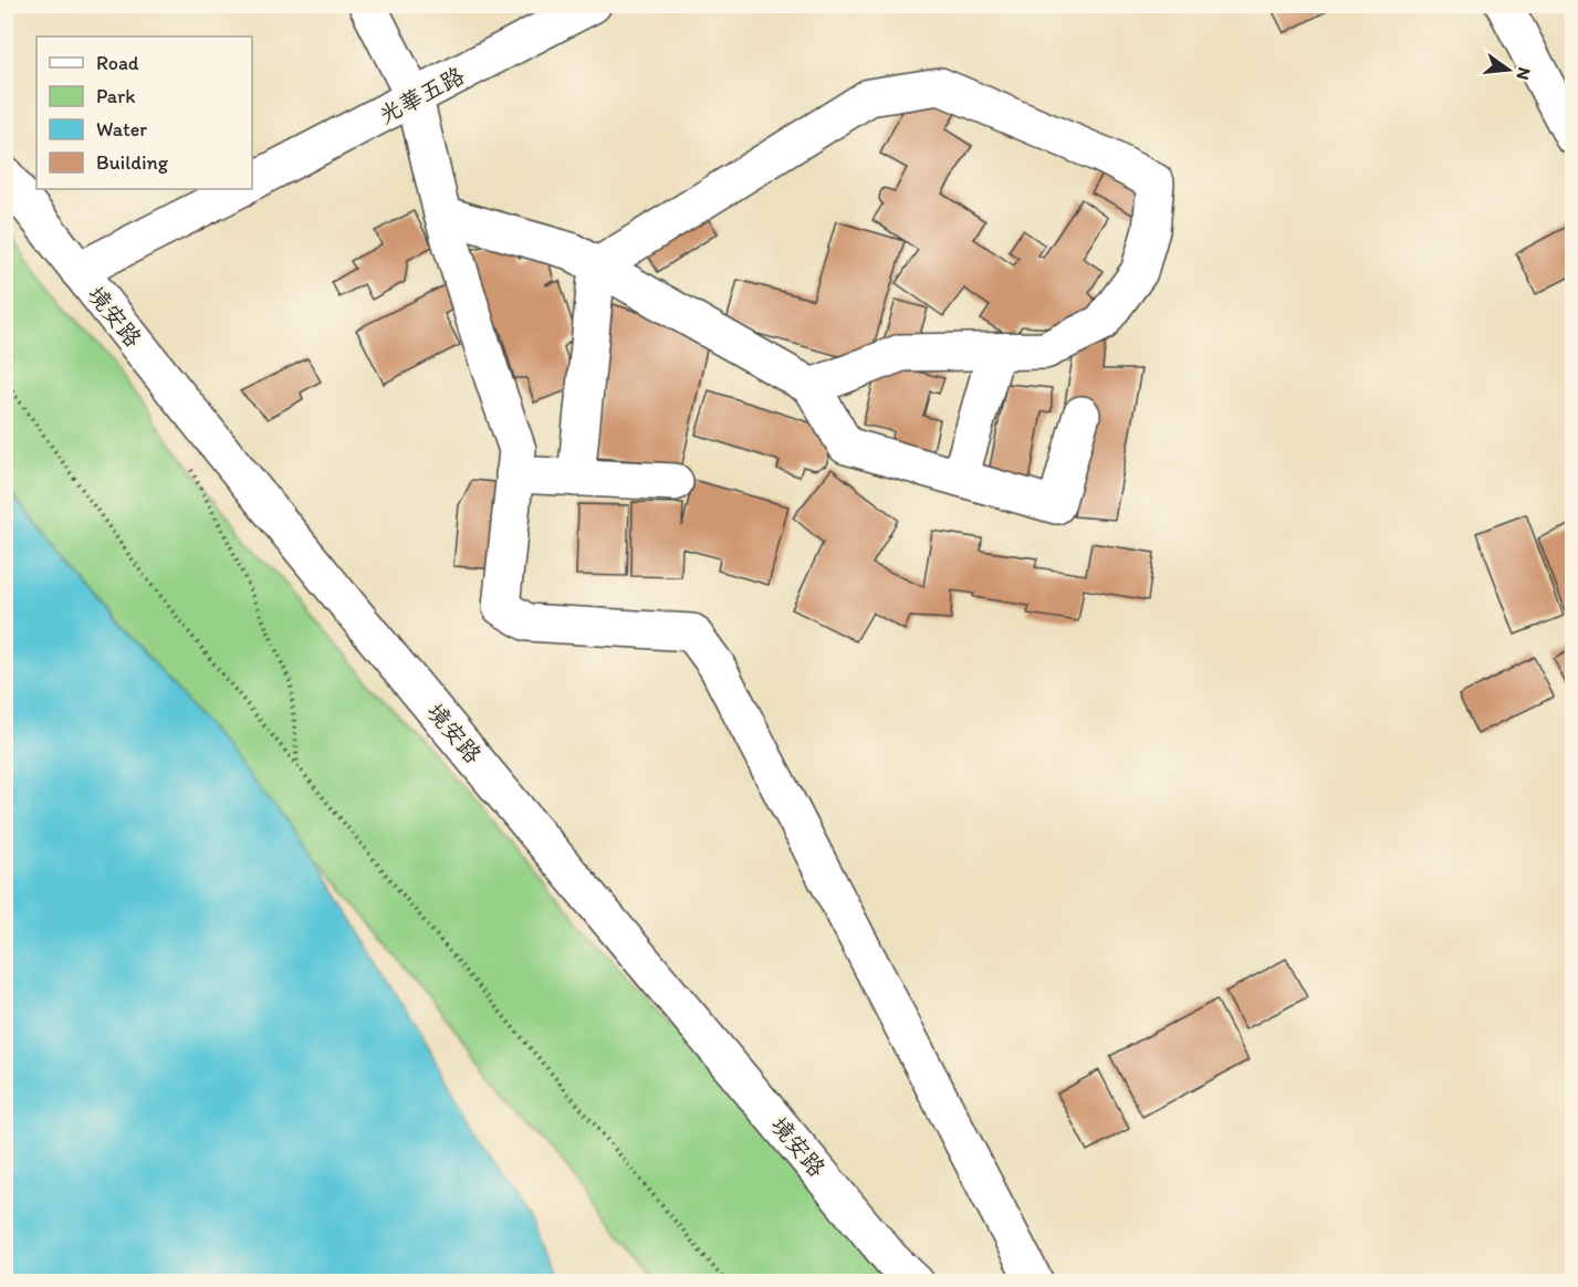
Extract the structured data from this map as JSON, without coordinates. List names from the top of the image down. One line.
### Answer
{"streets":{"street":["光華五路","境安路"]},"legend":["Road","Park","Water","Building"],"north":"right"}
